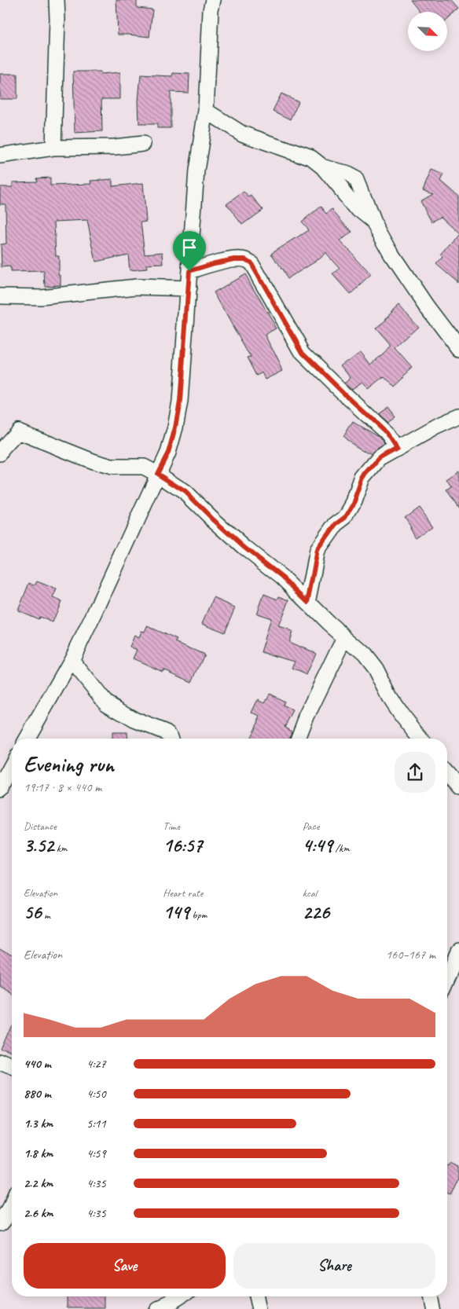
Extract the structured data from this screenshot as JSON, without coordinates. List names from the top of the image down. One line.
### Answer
{"north":"bottom right","page":{"heading":["Evening run","19:17 · 8 × 440 m"],"stats":[["Distance","3.52 km"],["Time","16:57"],["Pace","4:49 /km"],["Elevation","56 m"],["Heart rate","149 bpm"],["kcal","226"]],"chart":["Elevation","160–167 m"],"list":[{"name":"440 m","note":"4:27"},{"name":"880 m","note":"4:50"},{"name":"1.3 km","note":"5:11"},{"name":"1.8 km","note":"4:59"},{"name":"2.2 km","note":"4:35"},{"name":"2.6 km","note":"4:35"}],"buttons":["Save","Share"]}}
